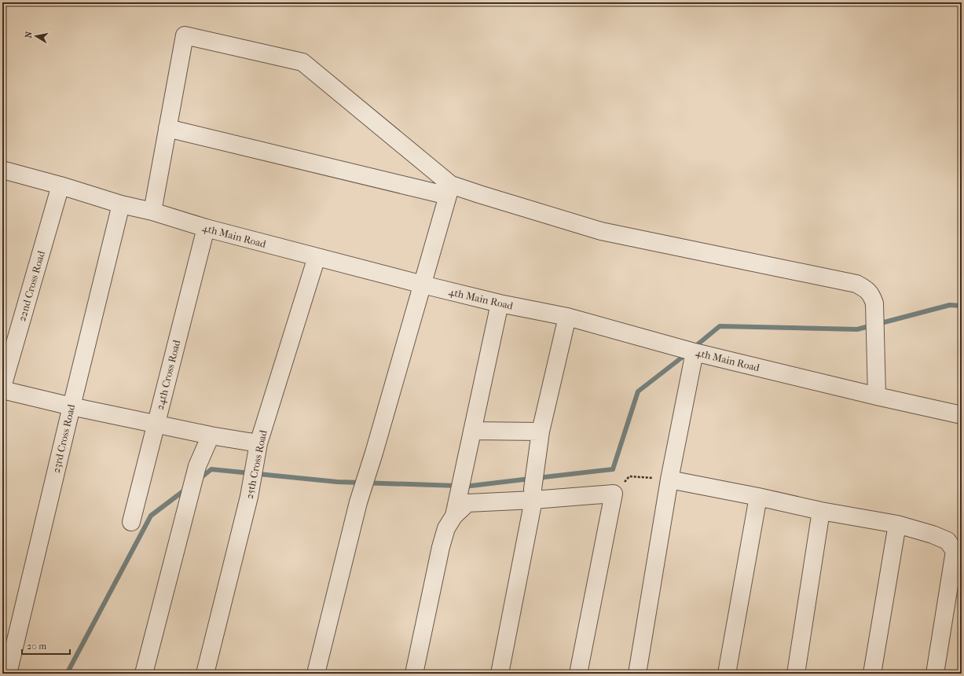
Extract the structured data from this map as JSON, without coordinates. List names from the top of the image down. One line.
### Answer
{"streets":{"street":["4th Main Road","22nd Cross Road","24th Cross Road","23rd Cross Road","25th Cross Road"]},"crossings":[["4th Main Road","22nd Cross Road"],["4th Main Road","24th Cross Road"],["4th Main Road","23rd Cross Road"],["4th Main Road","25th Cross Road"]],"scale_bar":"20 m","north":"left"}
